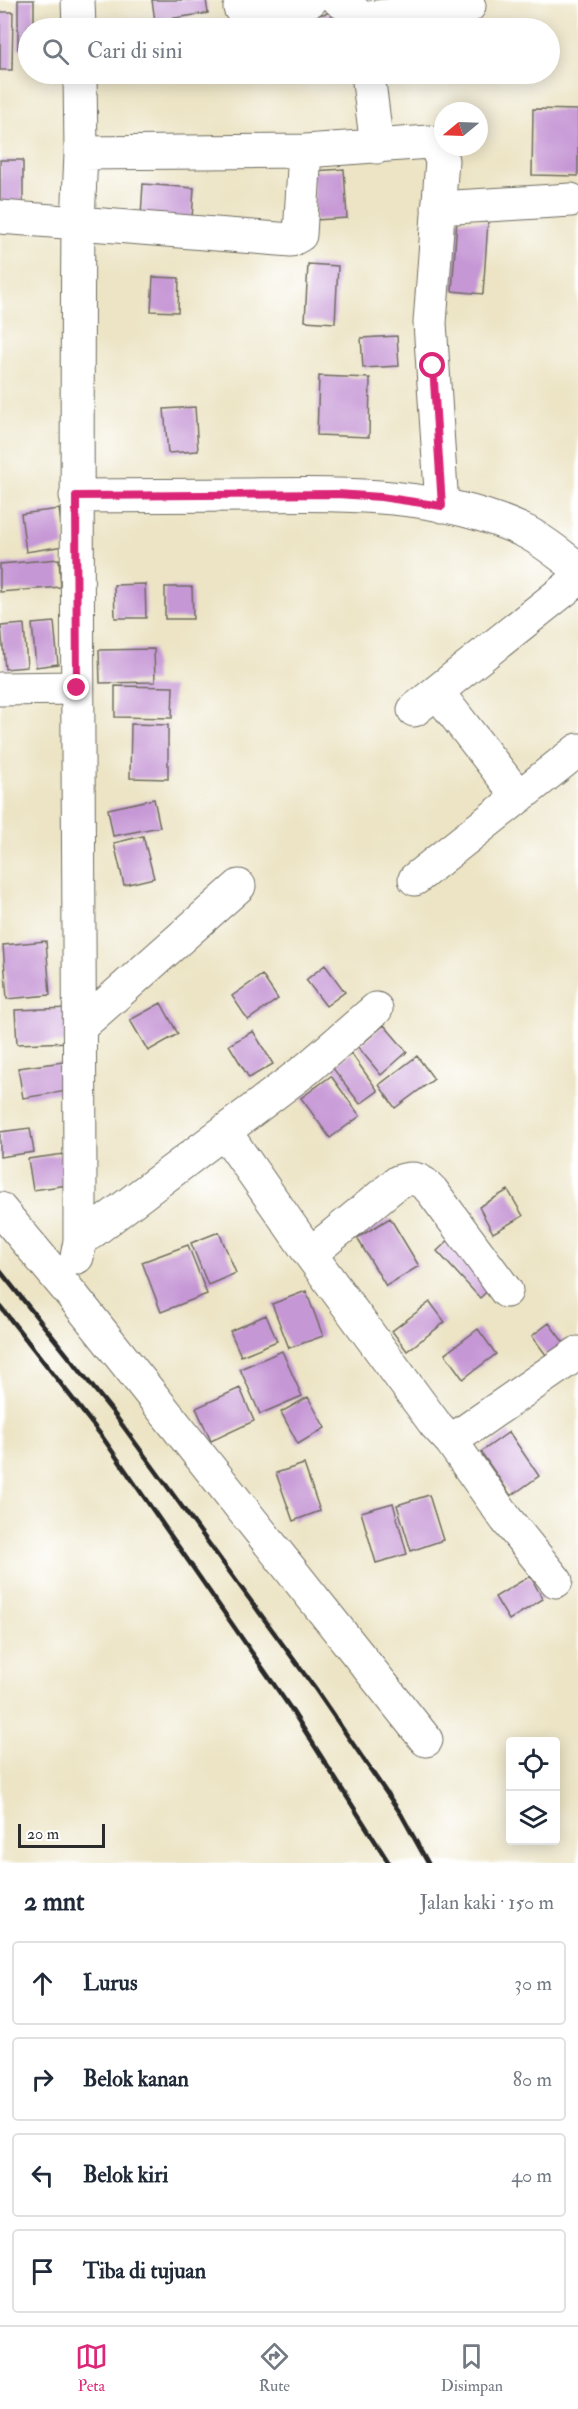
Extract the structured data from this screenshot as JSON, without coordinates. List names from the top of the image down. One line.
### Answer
{"scale_bar":"20 m","north":"left","page":{"search":"Cari di sini","scale":"20 m","heading":["2 mnt","Jalan kaki · 150 m"],"list":[["Lurus","30 m"],["Belok kanan","80 m"],["Belok kiri","40 m"],"Tiba di tujuan"],"nav":["Peta","Rute","Disimpan"]}}
